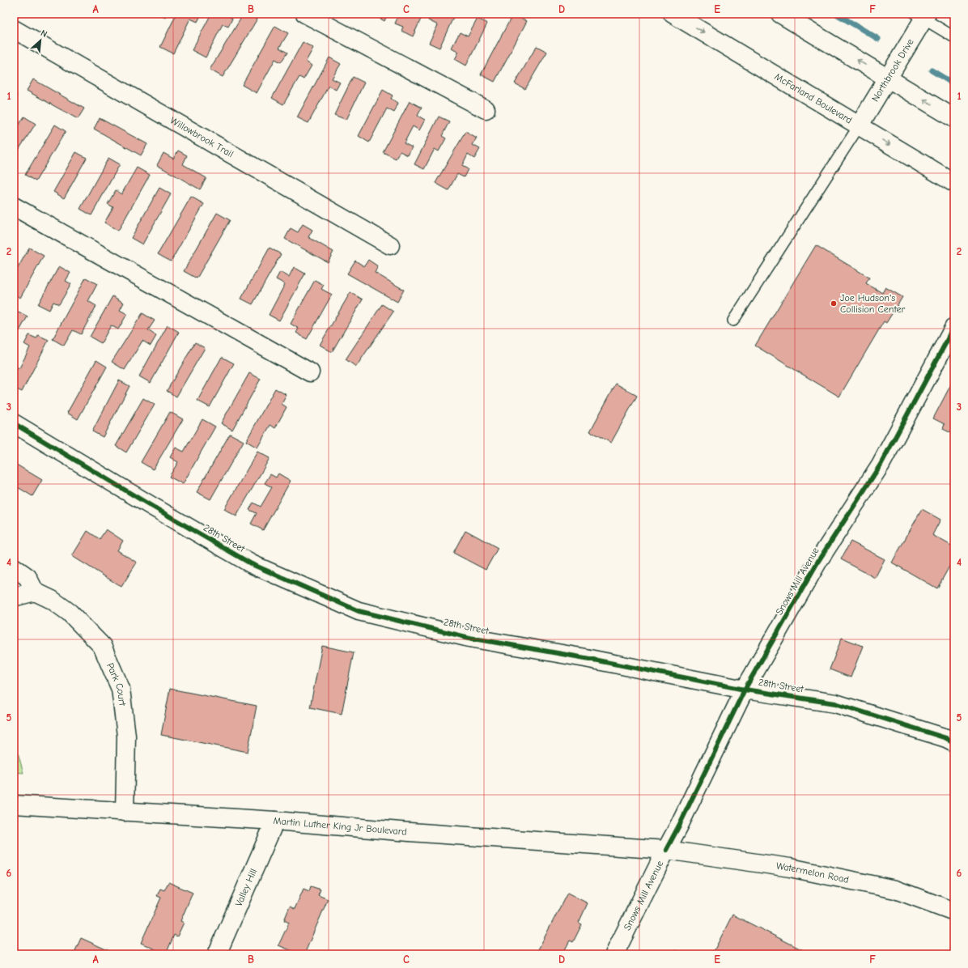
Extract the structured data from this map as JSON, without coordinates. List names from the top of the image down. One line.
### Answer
{"streets":{"main road":["Northbrook Drive","McFarland Boulevard","Willowbrook Trail","28th Street","Snows Mill Avenue","Park Court","Martin Luther King Jr Boulevard","Watermelon Road","Valley Hill"]},"crossings":[["Northbrook Drive","McFarland Boulevard"],["28th Street","Snows Mill Avenue"],["Snows Mill Avenue","Martin Luther King Jr Boulevard"],["Snows Mill Avenue","Watermelon Road"],["Park Court","Martin Luther King Jr Boulevard"],["Martin Luther King Jr Boulevard","Watermelon Road"],["Martin Luther King Jr Boulevard","Valley Hill"]],"places":["Joe Hudson's Collision Center"],"north":"top right","grid":{"columns":["A","B","C","D","E","F"],"rows":["1","2","3","4","5","6"]}}
